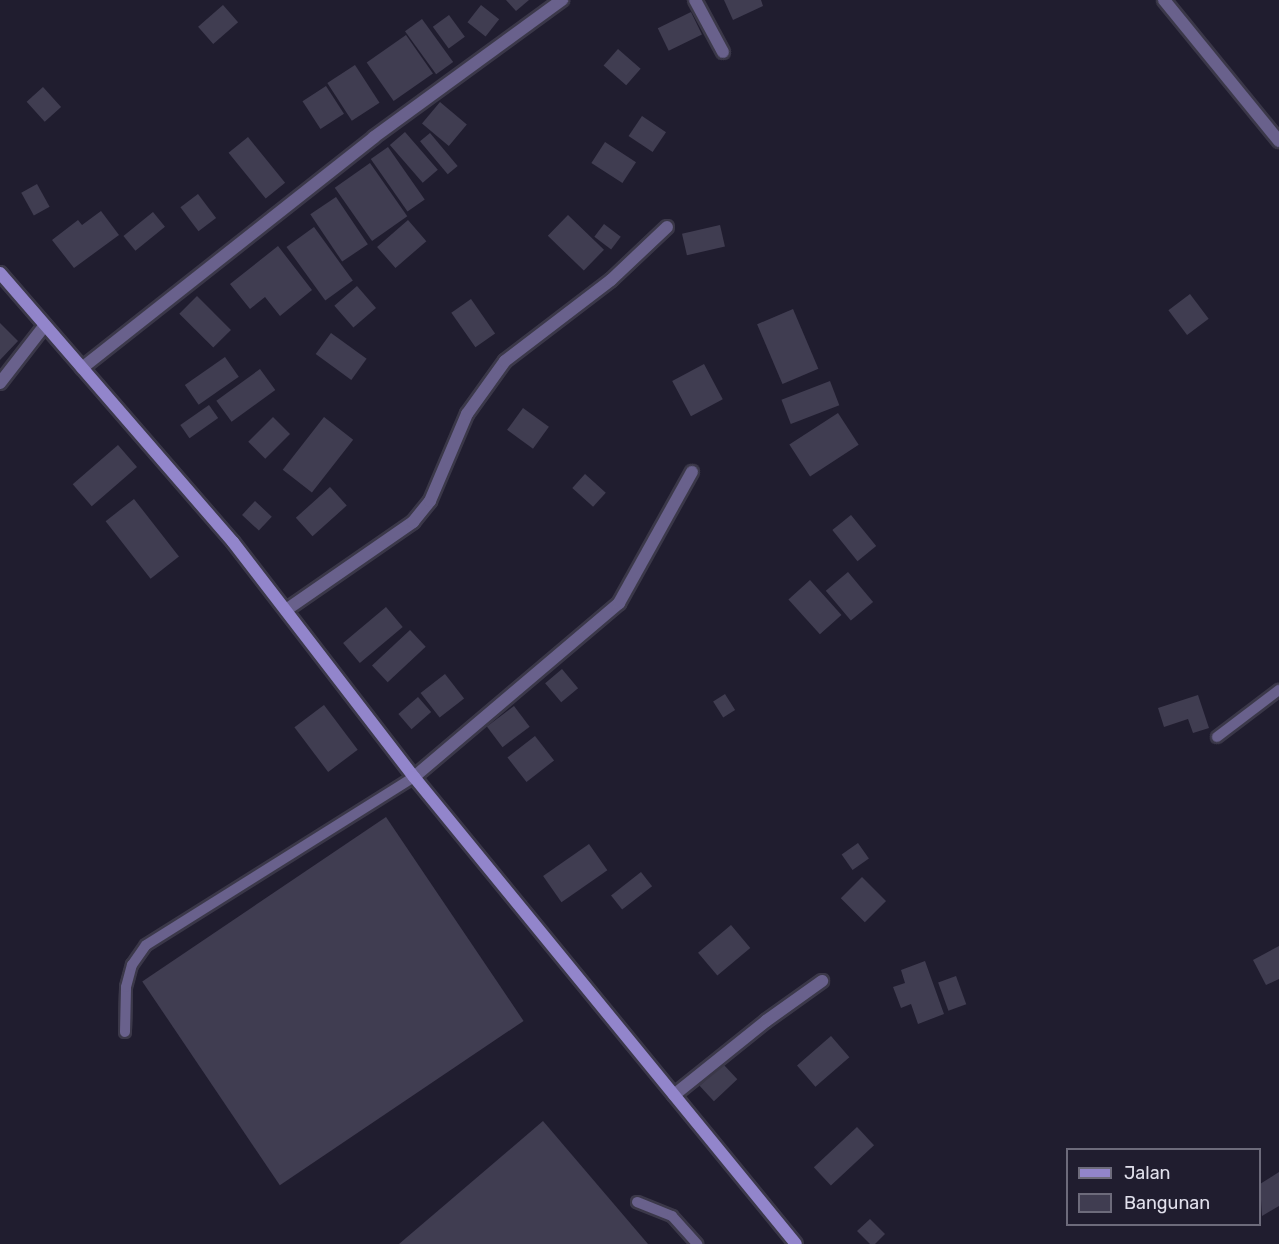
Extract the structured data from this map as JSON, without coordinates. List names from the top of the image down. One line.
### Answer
{"legend":["Jalan","Bangunan"]}
